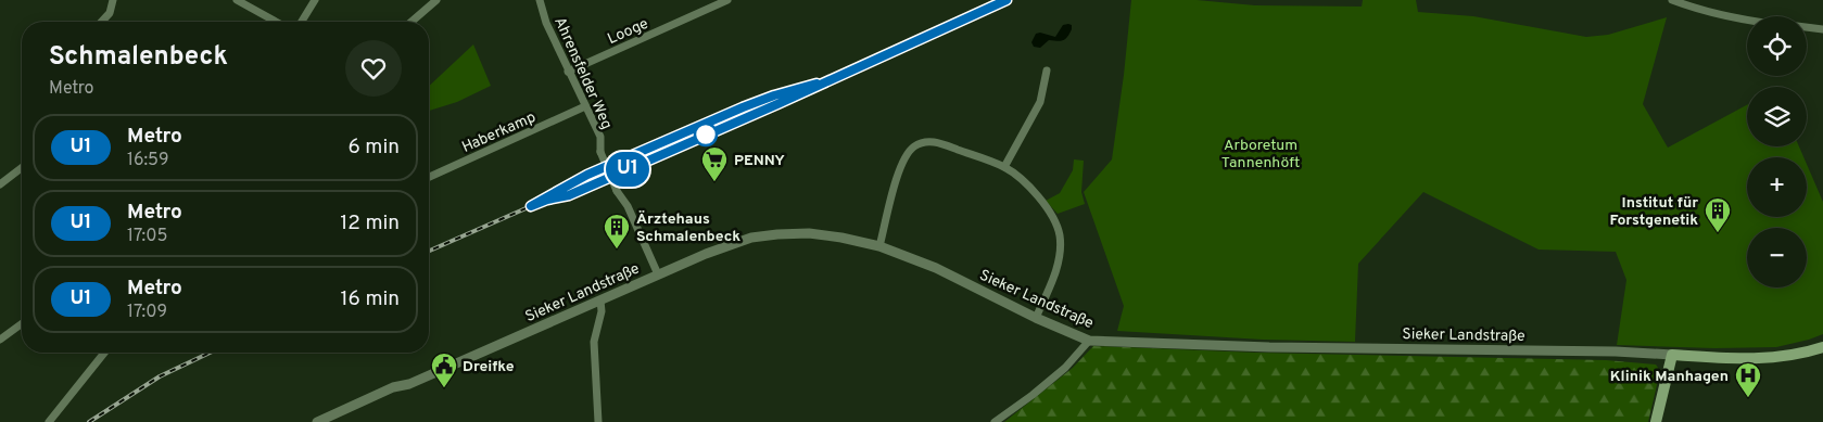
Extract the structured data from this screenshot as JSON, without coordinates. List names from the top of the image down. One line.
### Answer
{"streets":{"main road":["Sieker Landstraße"],"street":["Looge","Ahrensfelder Weg","Haberkamp"]},"crossings":[["Looge","Ahrensfelder Weg"],["Ahrensfelder Weg","Haberkamp"],["Ahrensfelder Weg","Sieker Landstraße"]],"parks":["Arboretum Tannenhöft"],"places":{"supermarket":["PENNY"],"building":["Institut für Forstgenetik","Ärztehaus Schmalenbeck"],"public building":["Dreifke"],"hospital":["Klinik Manhagen"]},"lines":["metro line U1"],"page":{"on_map":"U1","map_buttons":["+","−"],"heading":["Schmalenbeck","Metro"],"list":[{"mark":"U1","name":"Metro","note":"16:59","value":"6 min"},{"mark":"U1","name":"Metro","note":"17:05","value":"12 min"},{"mark":"U1","name":"Metro","note":"17:09","value":"16 min"}]}}
